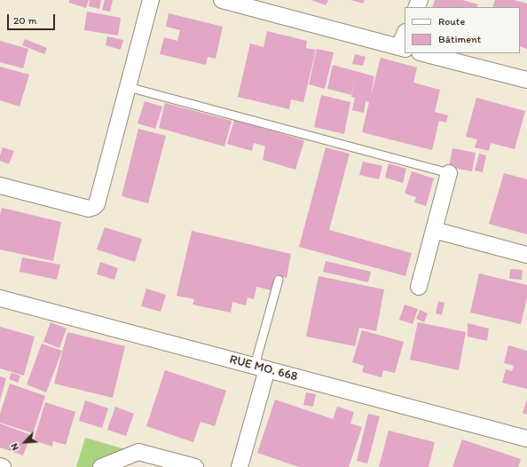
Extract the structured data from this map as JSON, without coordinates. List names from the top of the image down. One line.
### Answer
{"streets":{"street":["RUE MO. 668"]},"legend":["Route","Bâtiment"],"scale_bar":"20 m","north":"bottom left"}
